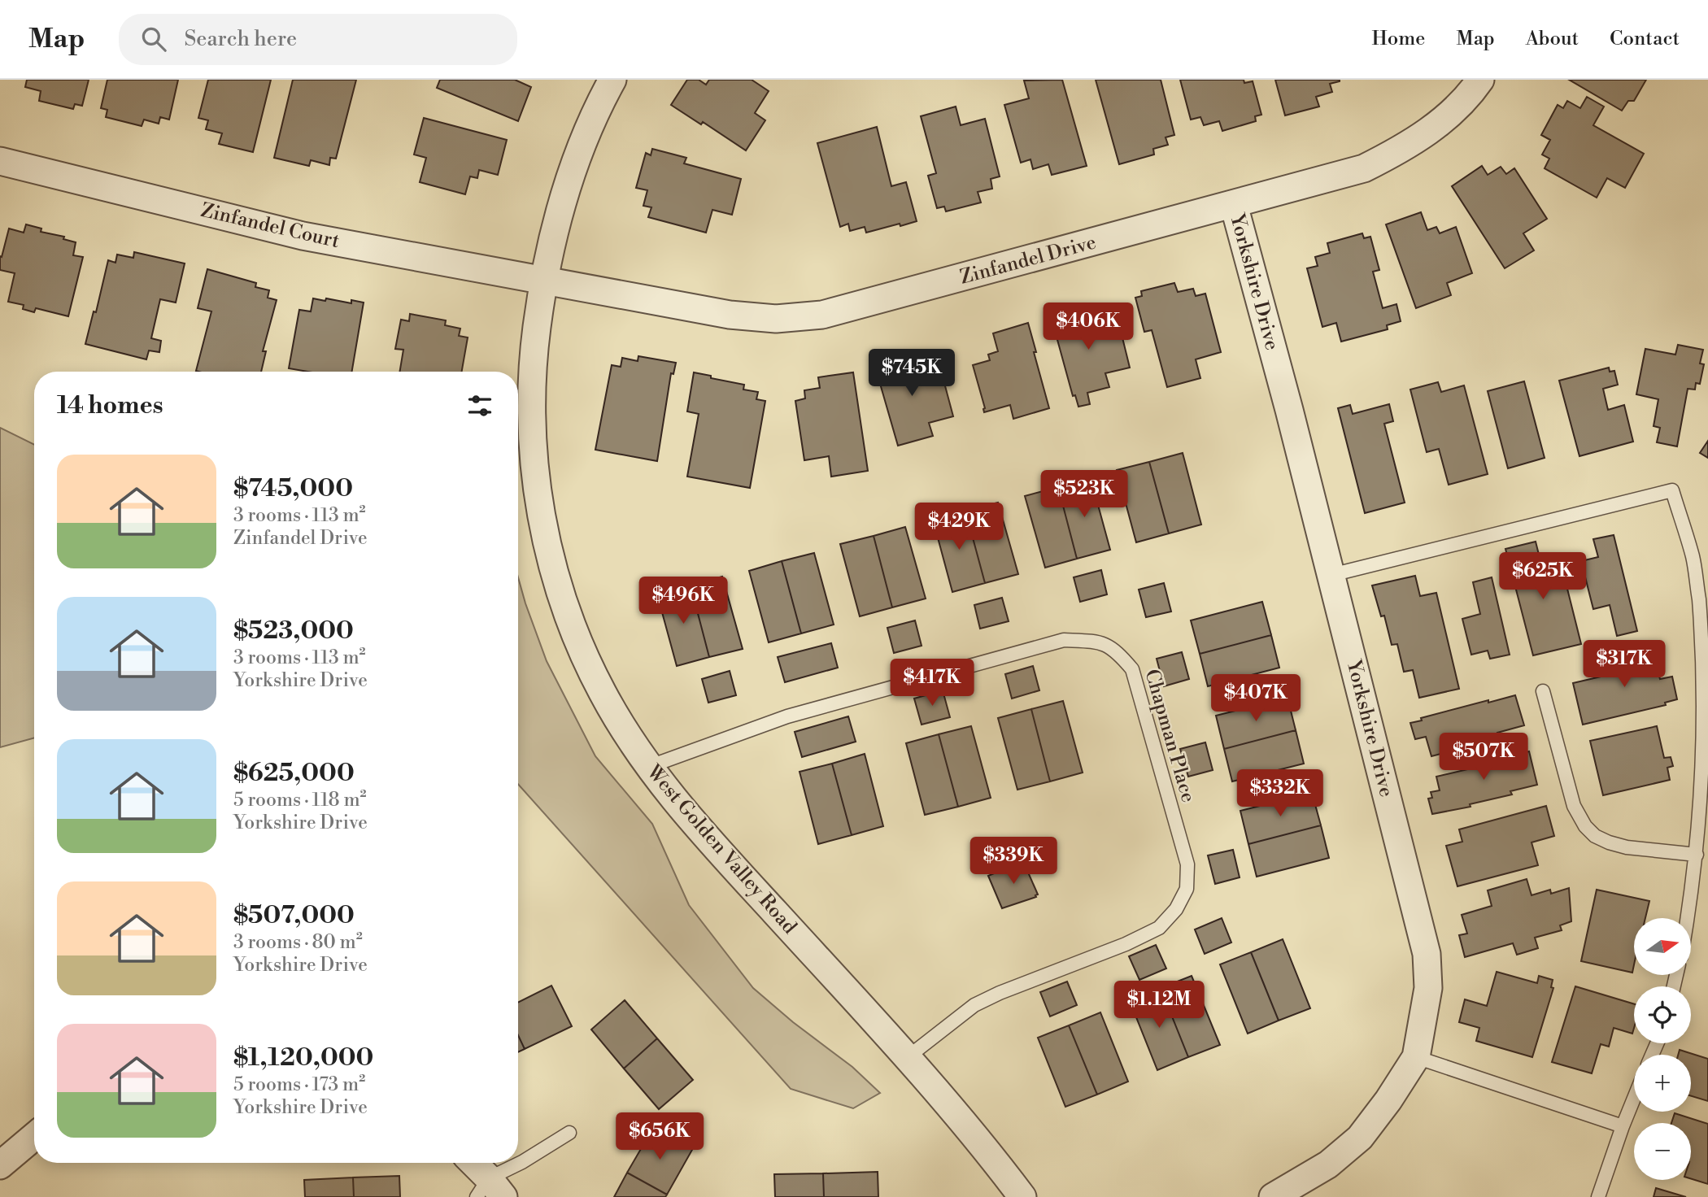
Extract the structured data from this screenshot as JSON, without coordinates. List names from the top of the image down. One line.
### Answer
{"streets":{"street":["Zinfandel Court","Zinfandel Drive","Yorkshire Drive","West Golden Valley Road"],"lane":["Chapman Place"]},"crossings":[["Zinfandel Court","Zinfandel Drive"],["Zinfandel Court","West Golden Valley Road"],["Zinfandel Drive","Yorkshire Drive"],["Zinfandel Drive","West Golden Valley Road"],["Chapman Place","West Golden Valley Road"]],"north":"right","page":{"header":"Map","search":"Search here","nav":["Home","Map","About","Contact"],"price":["$406K","$745K","$523K","$429K","$625K","$496K","$317K","$417K","$407K","$507K","$332K","$339K","$1.12M","$656K"],"heading":"14 homes","list":[{"name":"$745,000","note":"3 rooms · 113 m² · Zinfandel Drive"},{"name":"$523,000","note":"3 rooms · 113 m² · Yorkshire Drive"},{"name":"$625,000","note":"5 rooms · 118 m² · Yorkshire Drive"},{"name":"$507,000","note":"3 rooms · 80 m² · Yorkshire Drive"},{"name":"$1,120,000","note":"5 rooms · 173 m² · Yorkshire Drive"}],"map_buttons":["+","−"]}}
